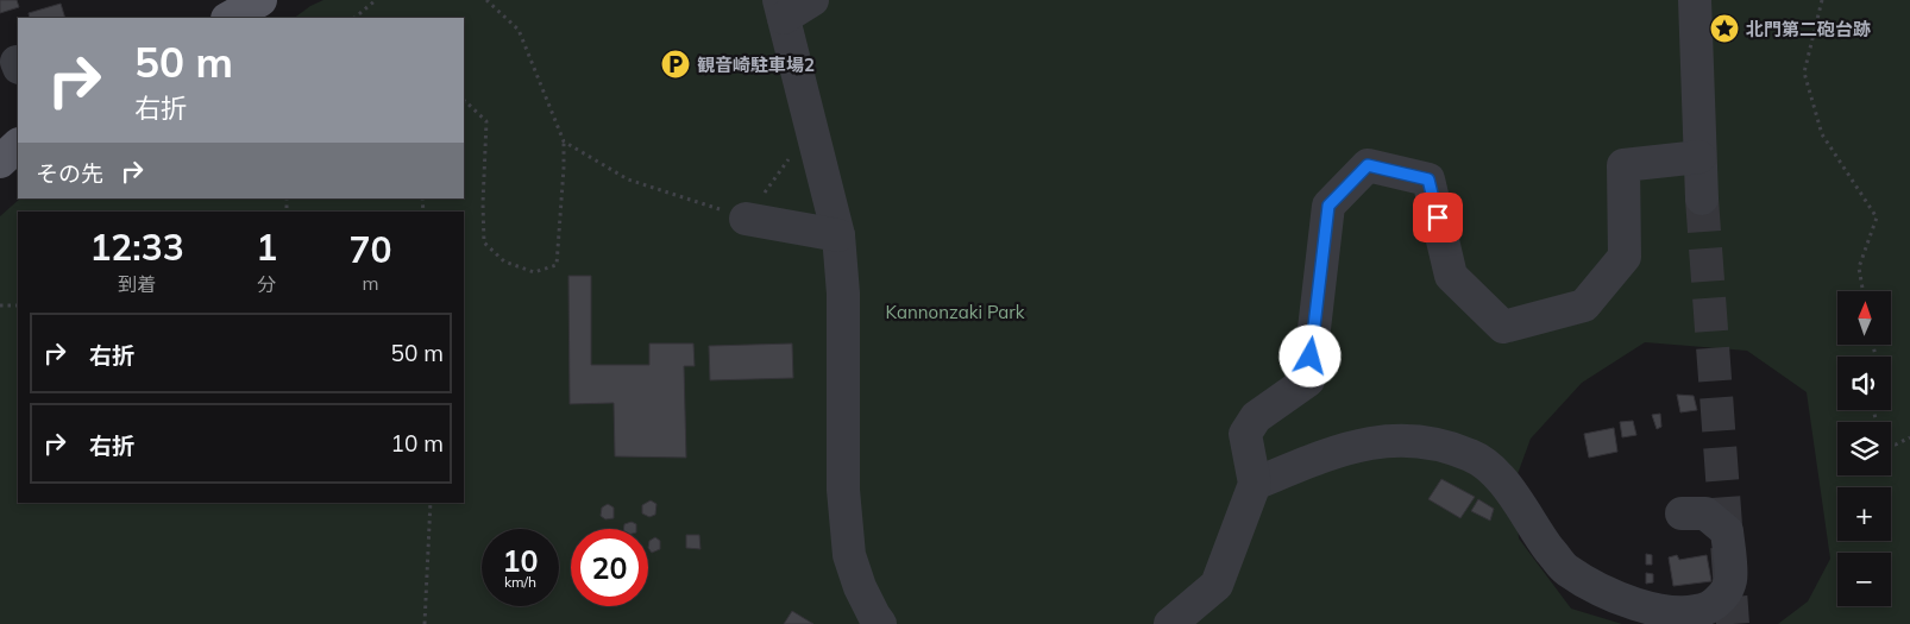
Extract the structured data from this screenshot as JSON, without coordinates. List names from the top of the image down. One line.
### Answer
{"parks":["Kannonzaki Park"],"places":{"place":["北門第二砲台跡"],"parking":["観音崎駐車場2"]},"north":"top","page":{"turn":["50 m","右折"],"then":"その先","eta":["12:33","到着","1","分","70","m"],"map_buttons":["+","−"],"list":[{"name":"右折","value":"50 m"},{"name":"右折","value":"10 m"}],"speed":"10 km/h","limit":"20"}}
